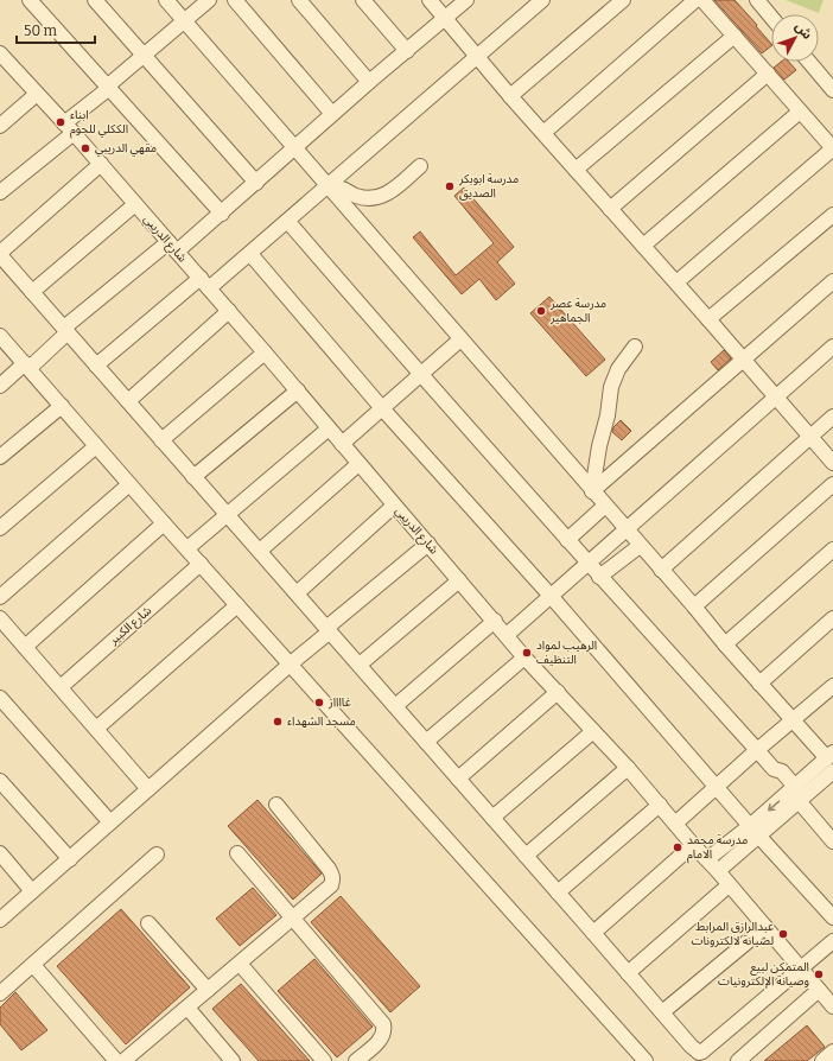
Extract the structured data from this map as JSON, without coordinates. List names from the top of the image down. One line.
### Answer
{"streets":{"street":["شارع الدريبي","شارع الكبير"]},"places":["ابناء الككلي للحوم","مقهي الدريبي","مدرسة ابوبكر الصديق","مدرسة عصر الجماهير","الرهيب لمواد التنظيف","غااااز","مسجد الشهداء","مدرسة محمد الامام","عبدالرازق المرابط لصيانة لالكترونات","المتمكن لبيع وصيانة الإلكترونيات"],"scale_bar":"50 m","north":"top right"}
